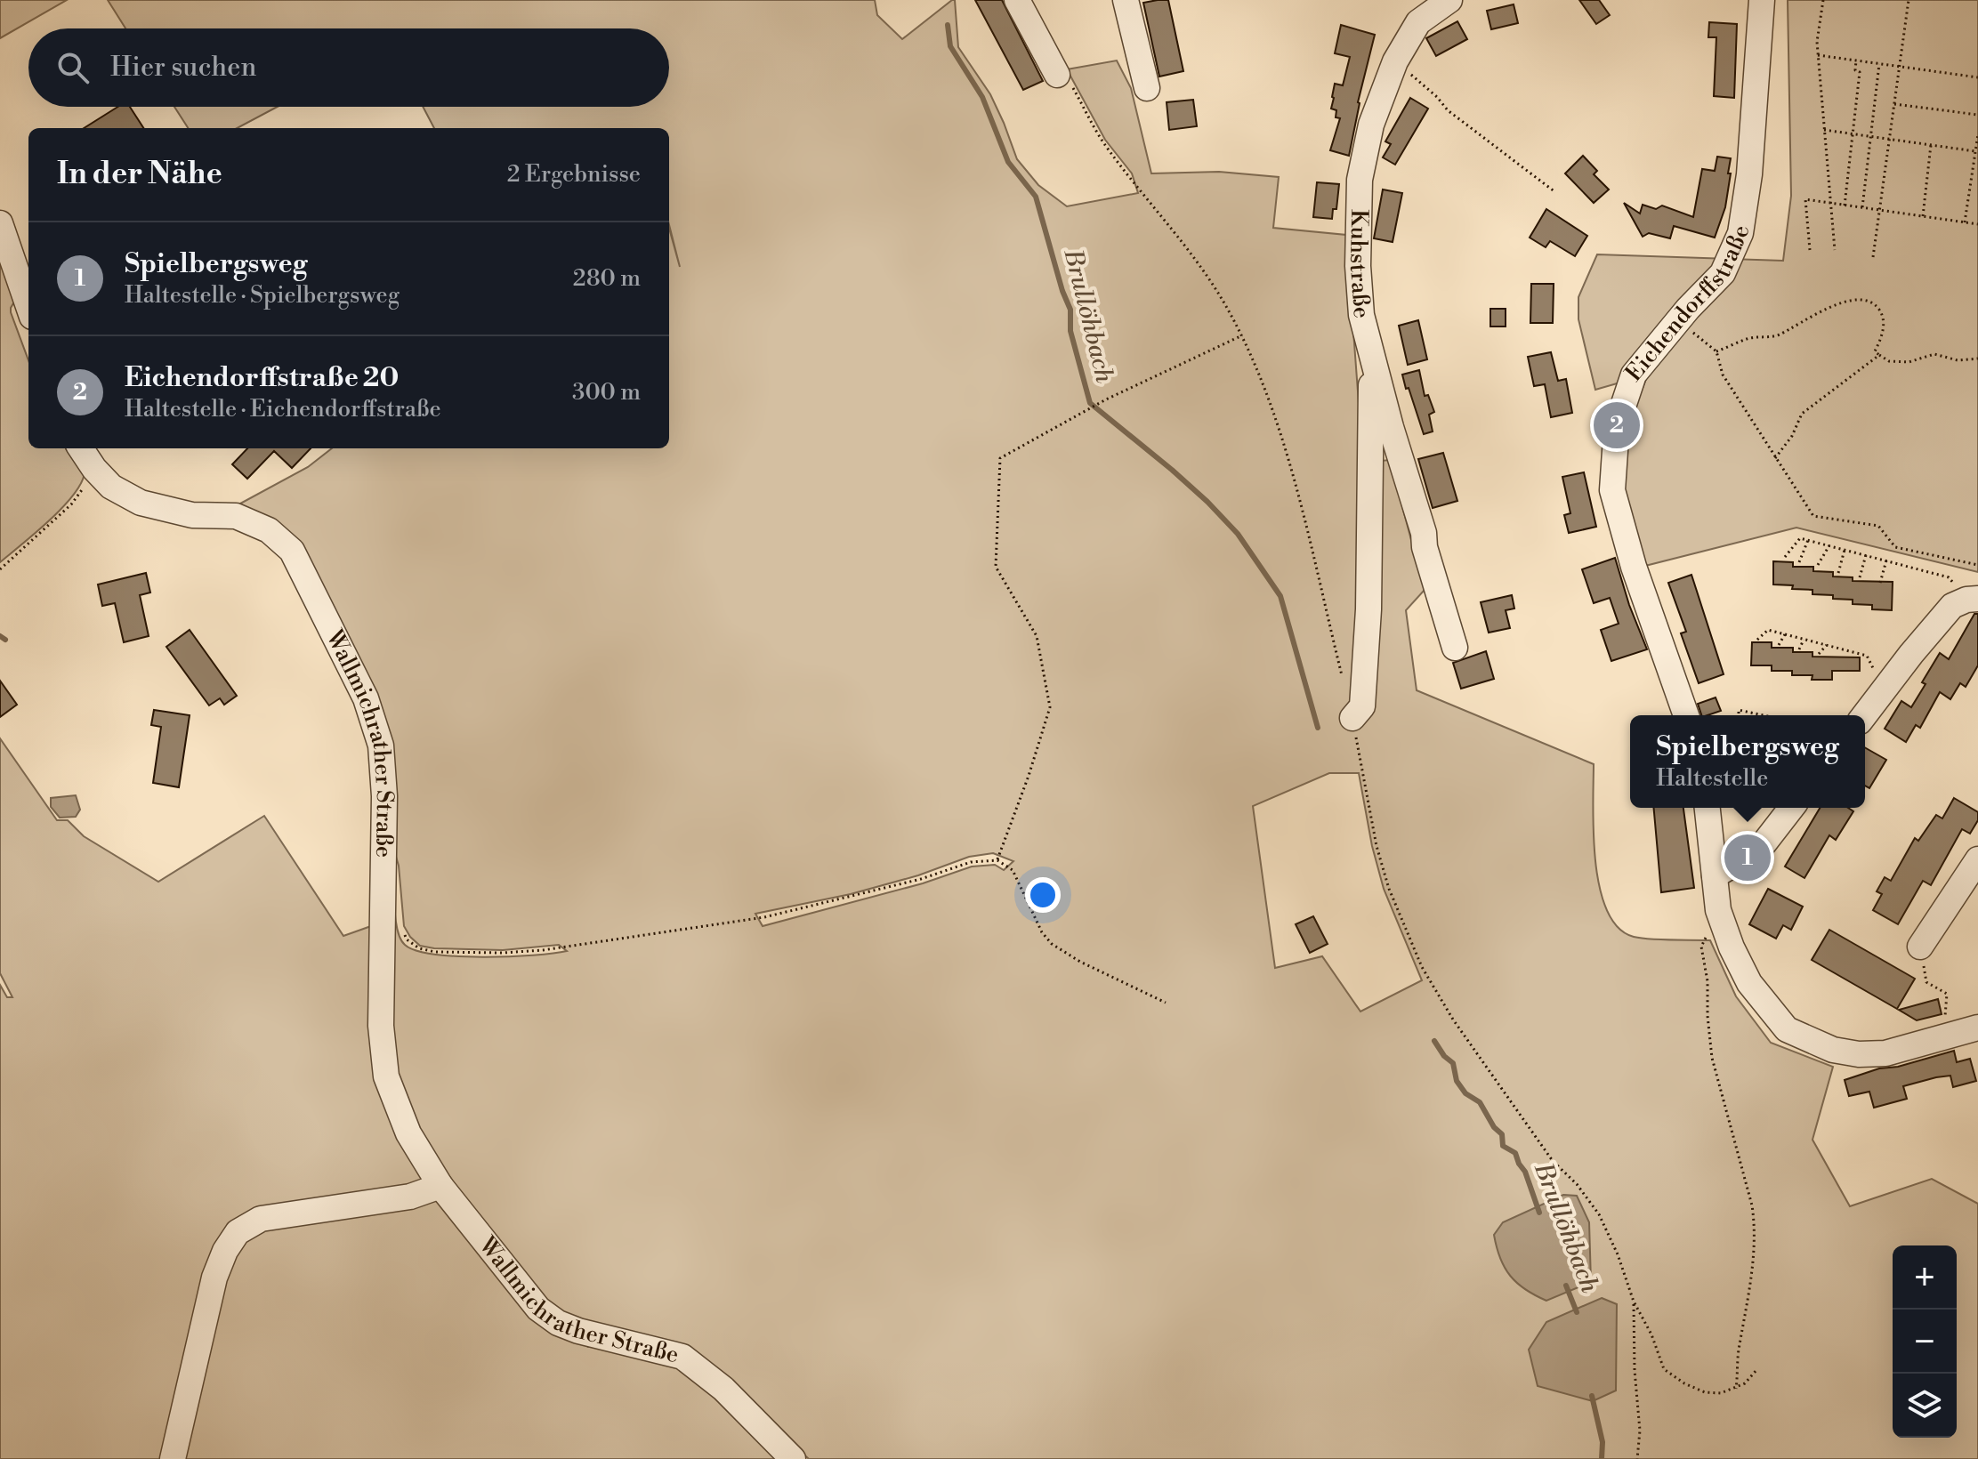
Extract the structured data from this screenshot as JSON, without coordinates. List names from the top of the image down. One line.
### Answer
{"streets":{"street":["Kuhstraße","Eichendorffstraße","Wallmichrather Straße"]},"water":["Brullöhbach"],"page":{"search":"Hier suchen","heading":["In der Nähe","2 Ergebnisse"],"list":[{"mark":"1","name":"Spielbergsweg","note":"Haltestelle · Spielbergsweg","value":"280 m"},{"mark":"2","name":"Eichendorffstraße 20","note":"Haltestelle · Eichendorffstraße","value":"300 m"}],"pins":["2","1"],"popup":["Spielbergsweg","Haltestelle"],"map_buttons":["+","−"]}}
